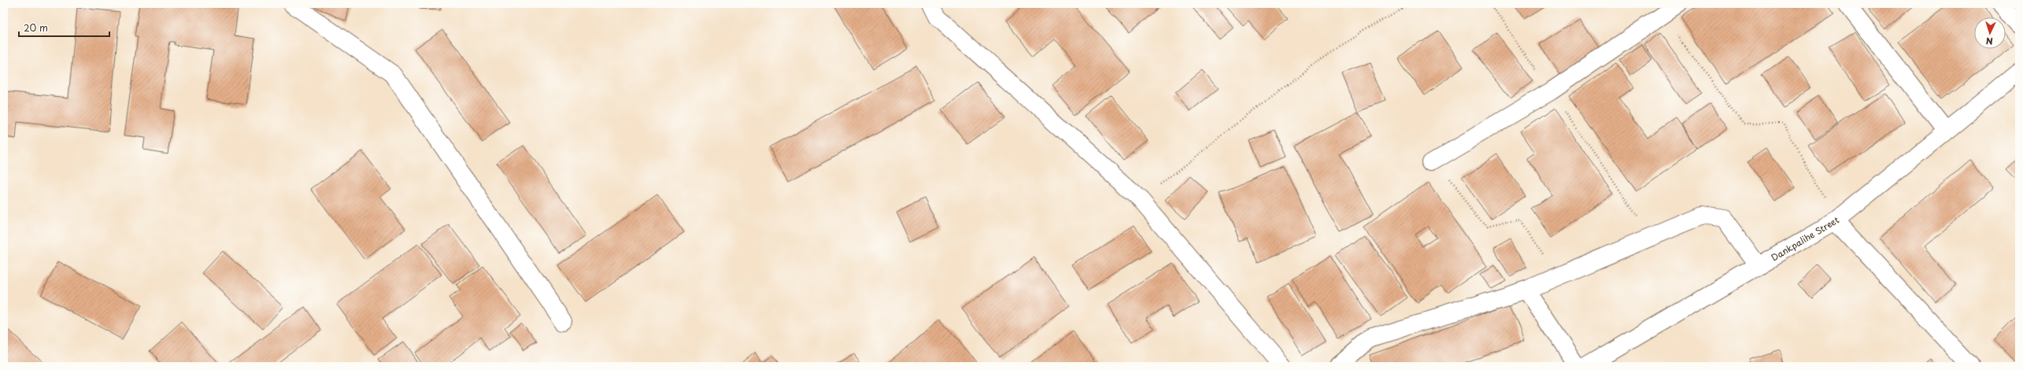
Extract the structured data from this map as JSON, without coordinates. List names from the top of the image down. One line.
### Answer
{"streets":{"street":["Dankpalihe Street"]},"scale_bar":"20 m","north":"bottom"}
